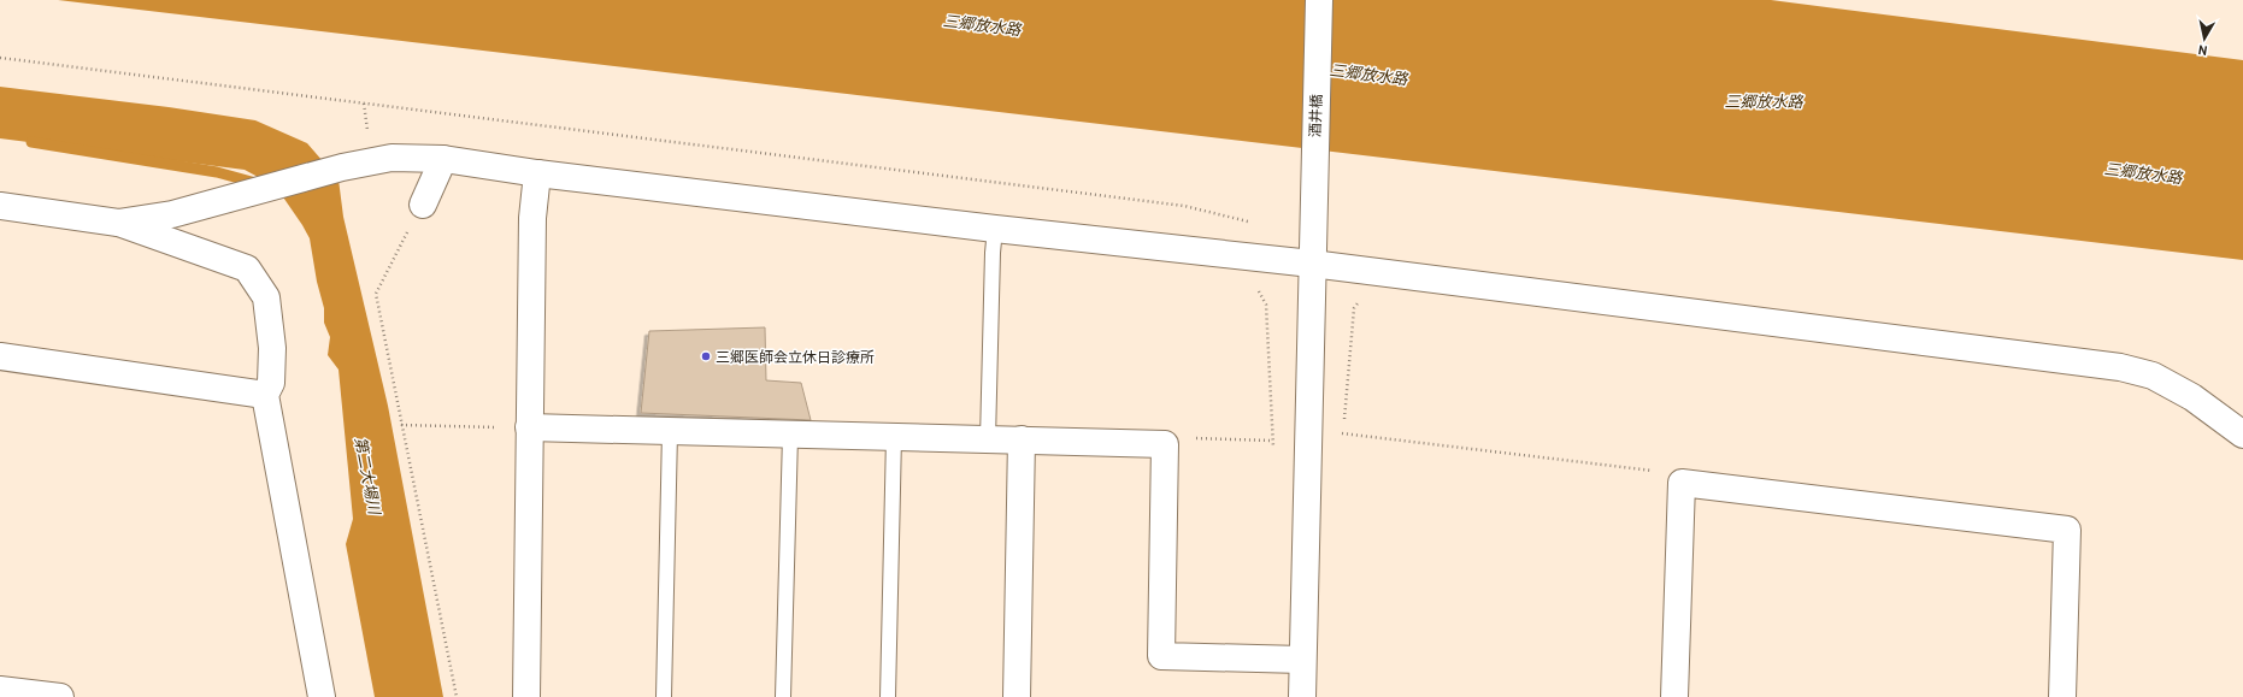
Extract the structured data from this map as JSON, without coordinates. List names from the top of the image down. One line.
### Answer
{"streets":{"street":["酒井橋"]},"water":["三郷放水路","第二大場川"],"places":["三郷医師会立休日診療所"],"north":"bottom"}
